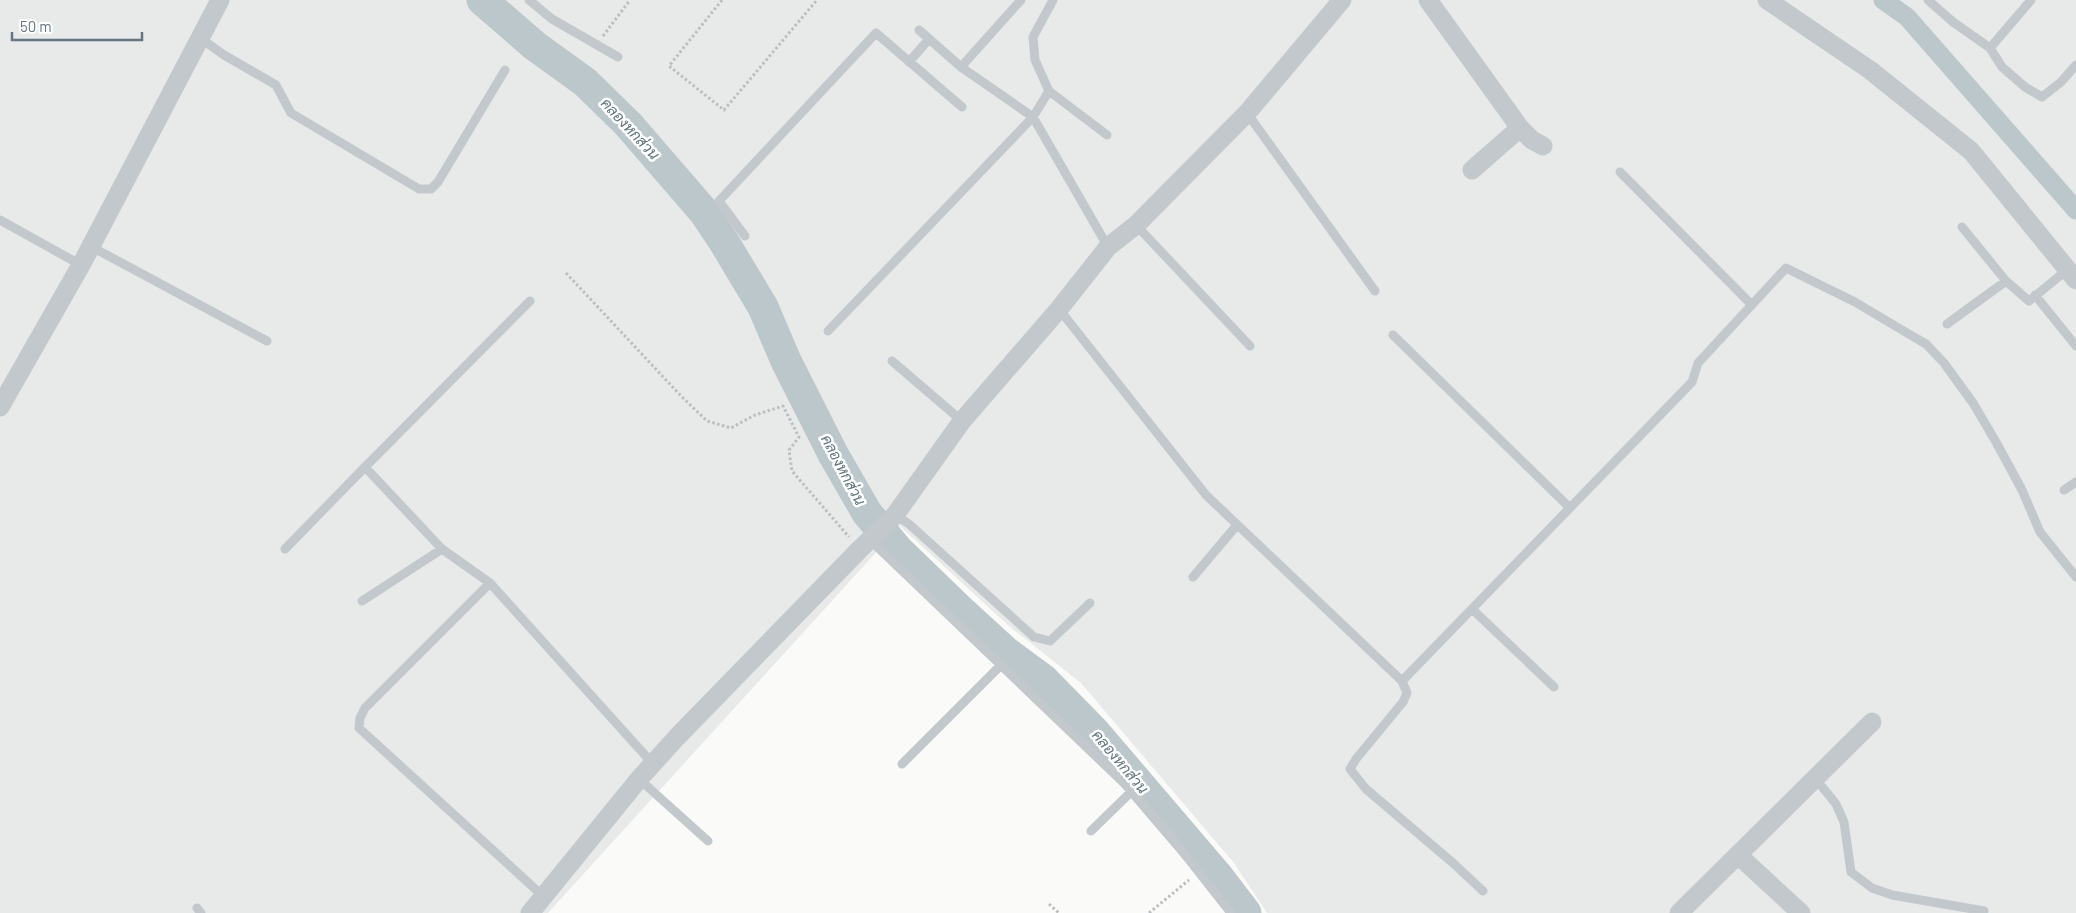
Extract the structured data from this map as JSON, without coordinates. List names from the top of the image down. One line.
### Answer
{"water":["คลองหกส่วน"],"scale_bar":"50 m"}
